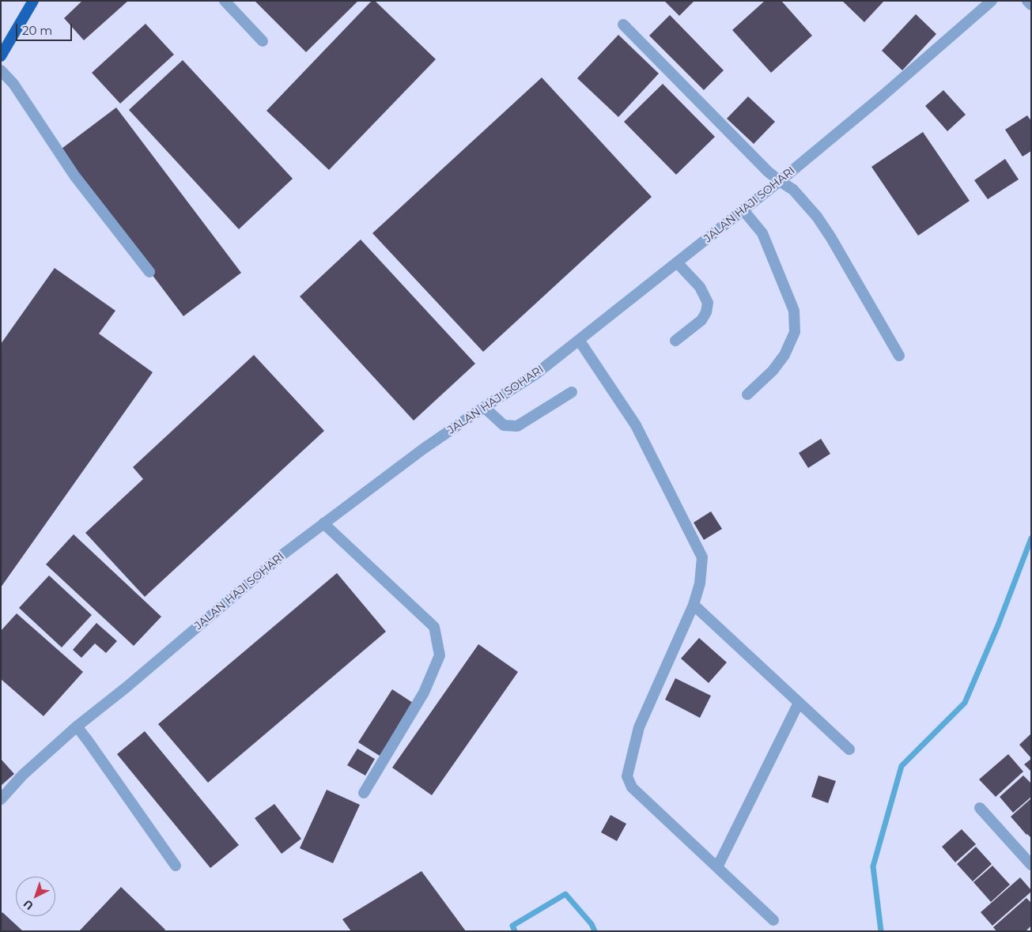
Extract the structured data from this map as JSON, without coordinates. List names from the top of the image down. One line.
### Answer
{"streets":{"street":["JALAN HAJI SOHARI"]},"scale_bar":"20 m","north":"bottom left"}
